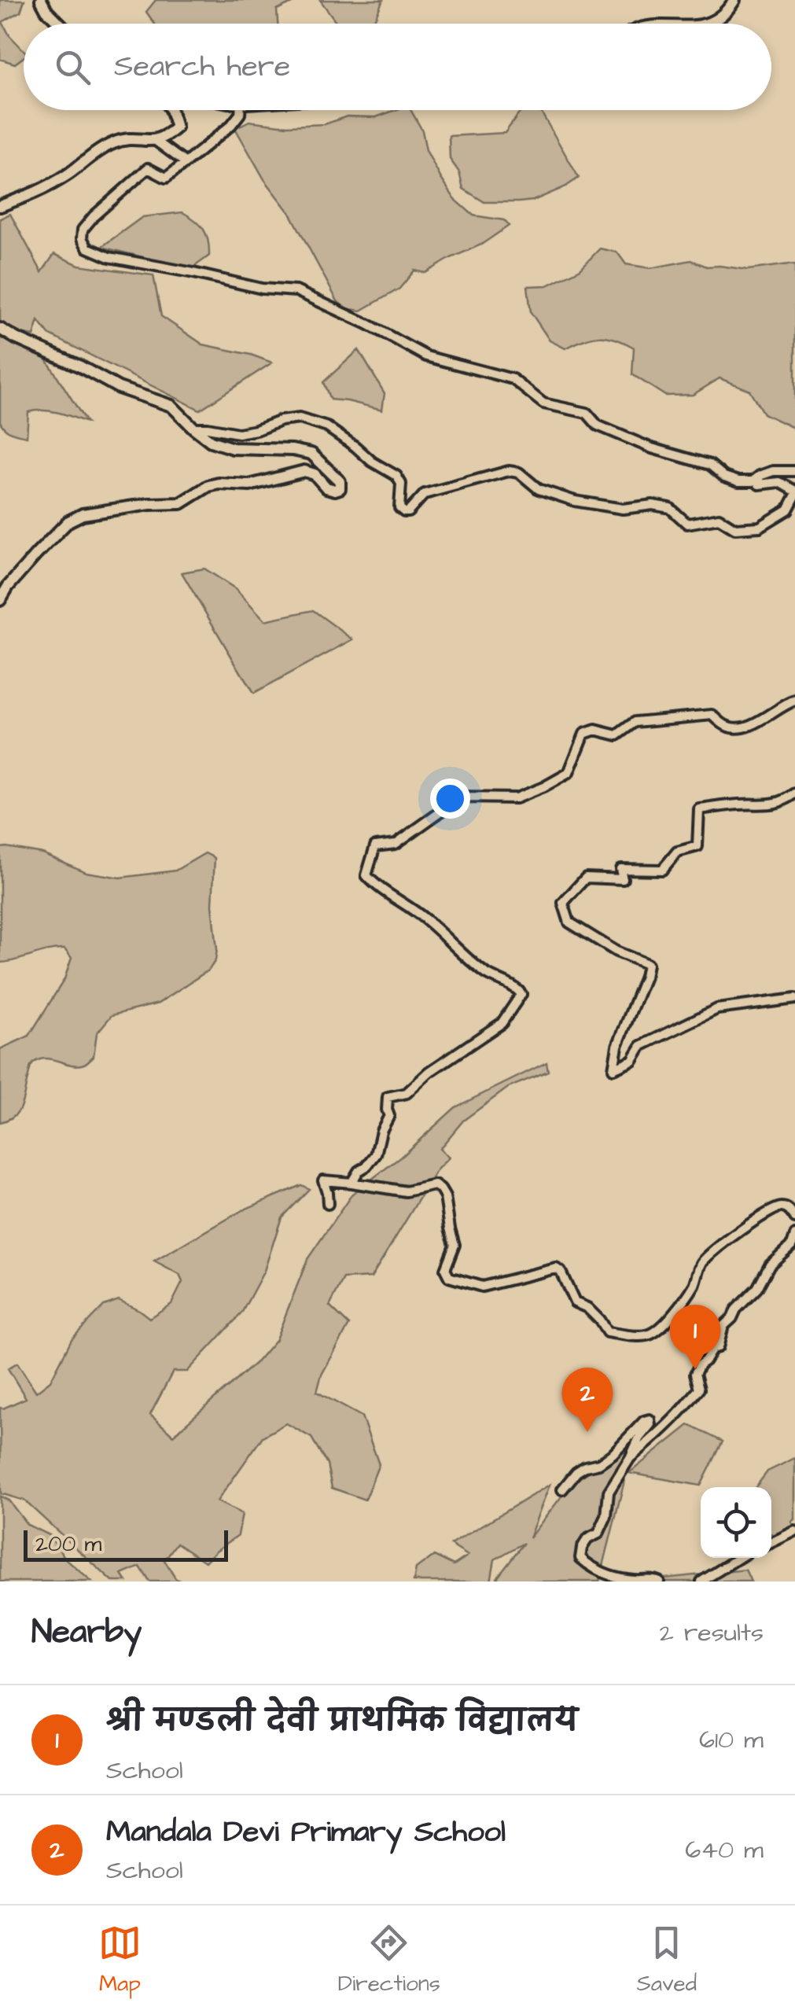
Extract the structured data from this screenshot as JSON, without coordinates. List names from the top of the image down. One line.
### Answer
{"scale_bar":"200 m","page":{"search":"Search here","pins":["1","2"],"scale":"200 m","heading":["Nearby","2 results"],"list":[{"mark":"1","name":"श्री मण्डली देवी प्राथमिक विद्यालय","note":"School","value":"610 m"},{"mark":"2","name":"Mandala Devi Primary School","note":"School","value":"640 m"}],"nav":["Map","Directions","Saved"]}}
